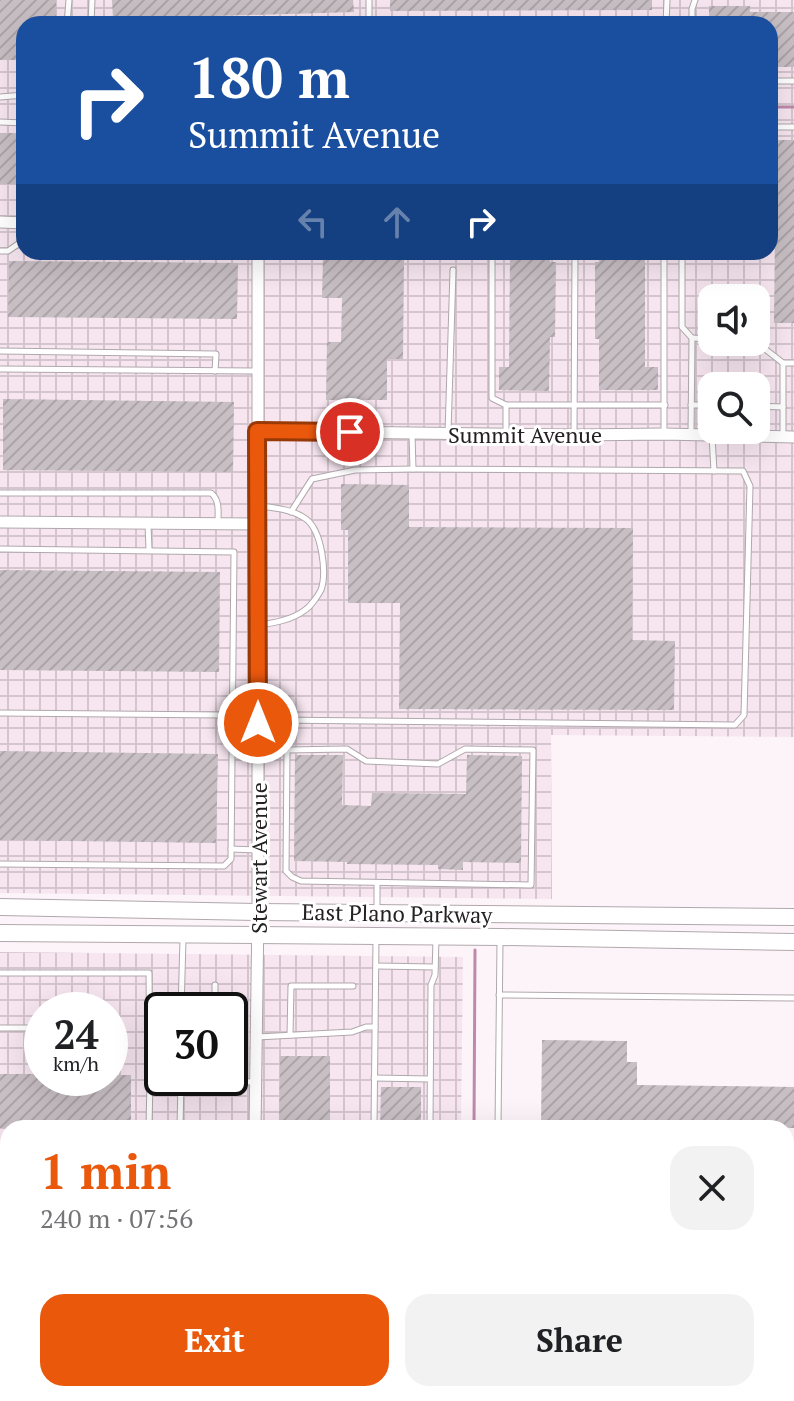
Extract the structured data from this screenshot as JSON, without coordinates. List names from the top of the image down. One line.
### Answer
{"streets":{"main road":["East Plano Parkway"],"street":["Summit Avenue","Stewart Avenue"]},"crossings":[["Summit Avenue","Stewart Avenue"],["Stewart Avenue","East Plano Parkway"]],"page":{"turn":["180 m","Summit Avenue"],"speed":"24 km/h","limit":"30","heading":["1 min","240 m · 07:56"],"buttons":["Exit","Share"]}}
